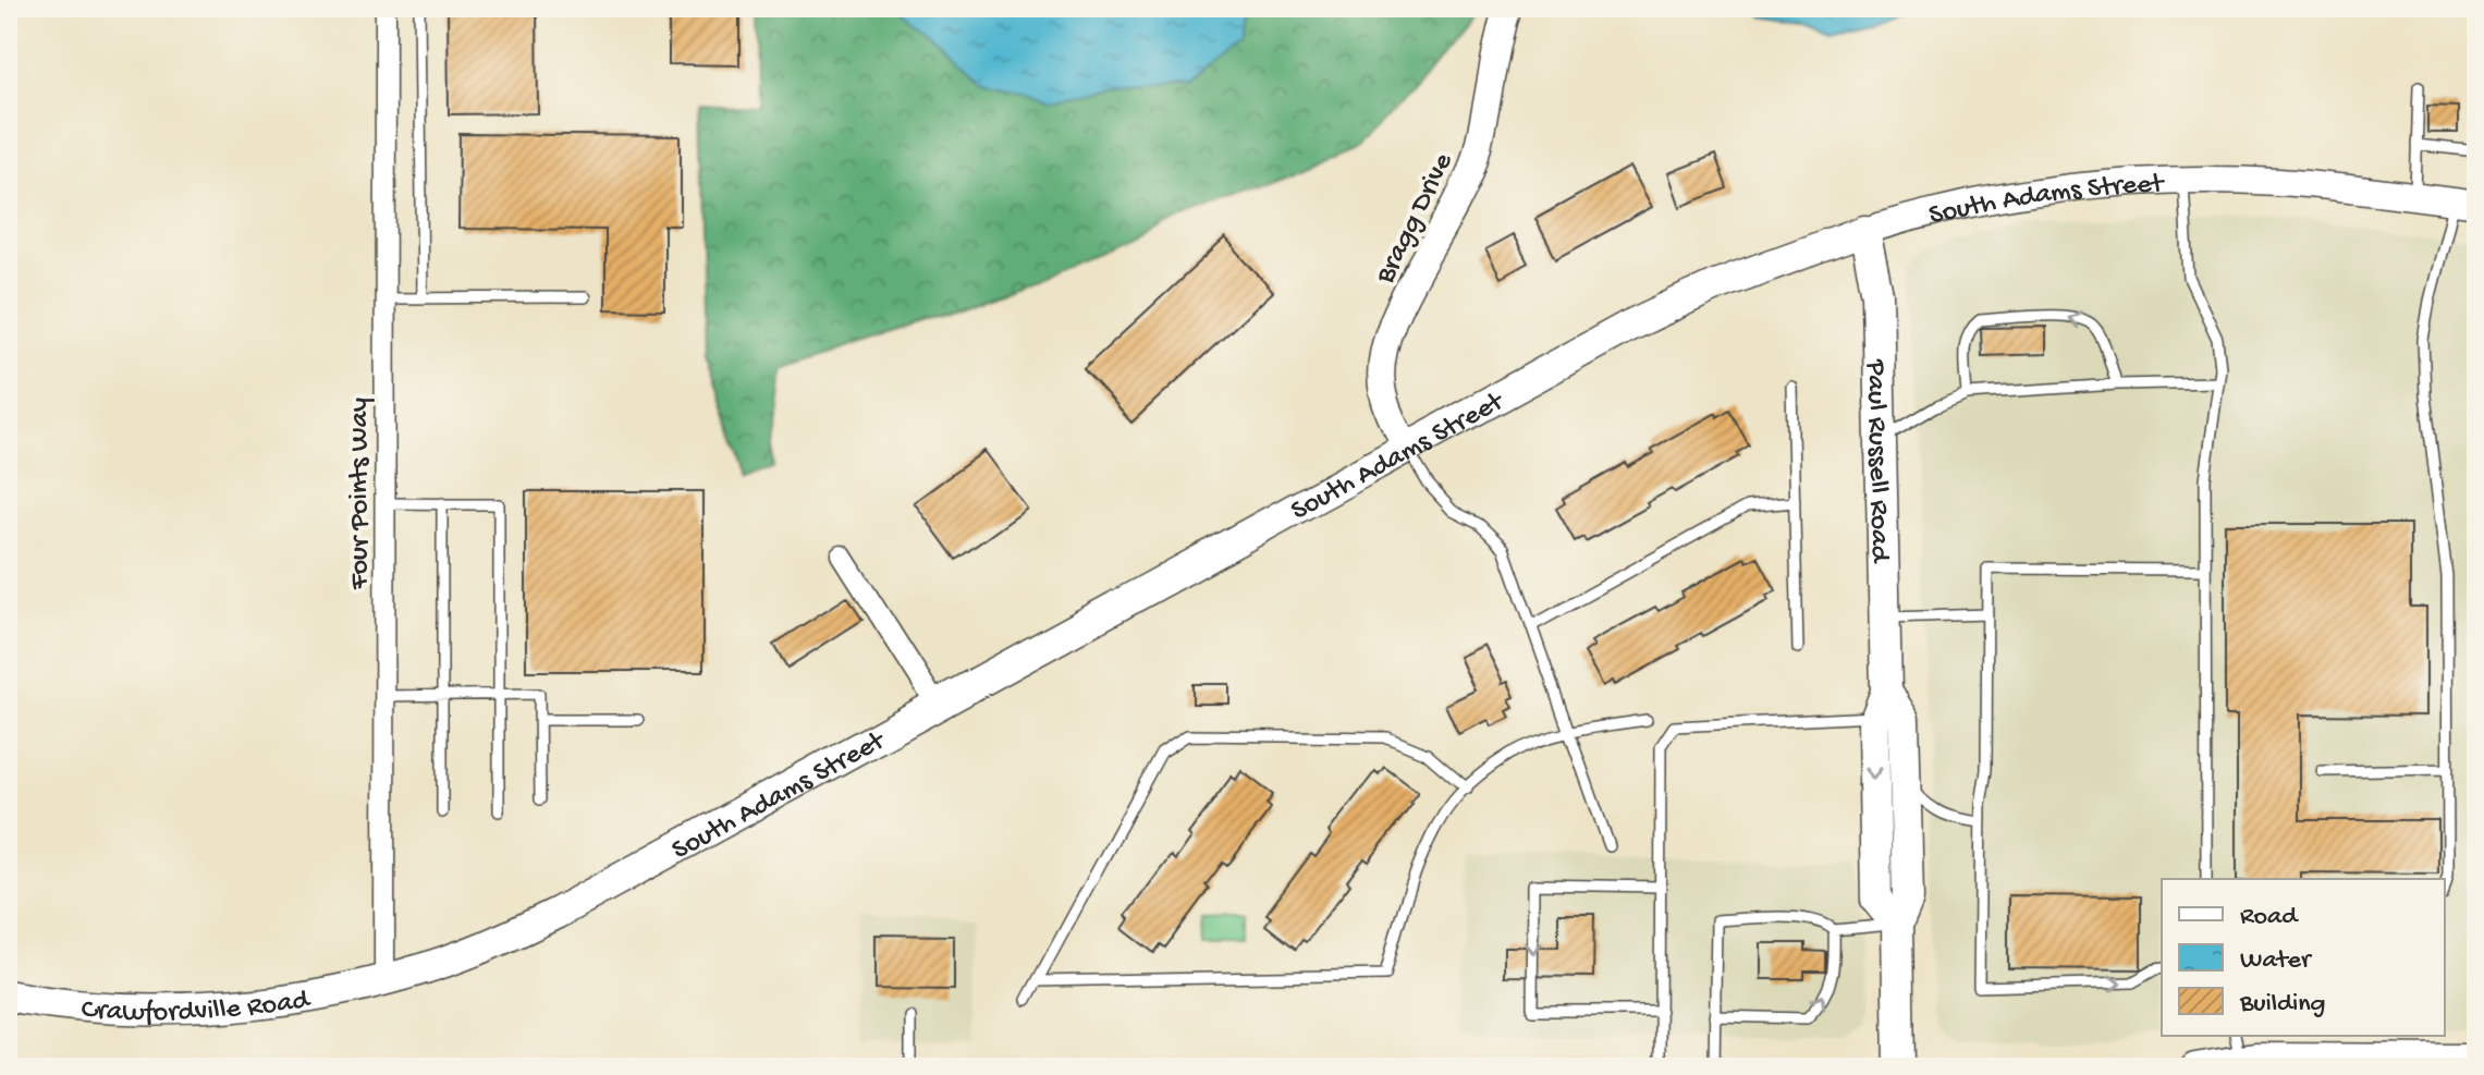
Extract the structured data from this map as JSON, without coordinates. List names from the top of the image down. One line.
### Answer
{"streets":{"main road":["South Adams Street","Bragg Drive","Paul Russell Road","Crawfordville Road"],"street":["Four Points Way"]},"crossings":[["South Adams Street","Bragg Drive"],["South Adams Street","Paul Russell Road"],["South Adams Street","Four Points Way"],["South Adams Street","Crawfordville Road"],["Four Points Way","Crawfordville Road"]],"legend":["Road","Water","Building"]}
